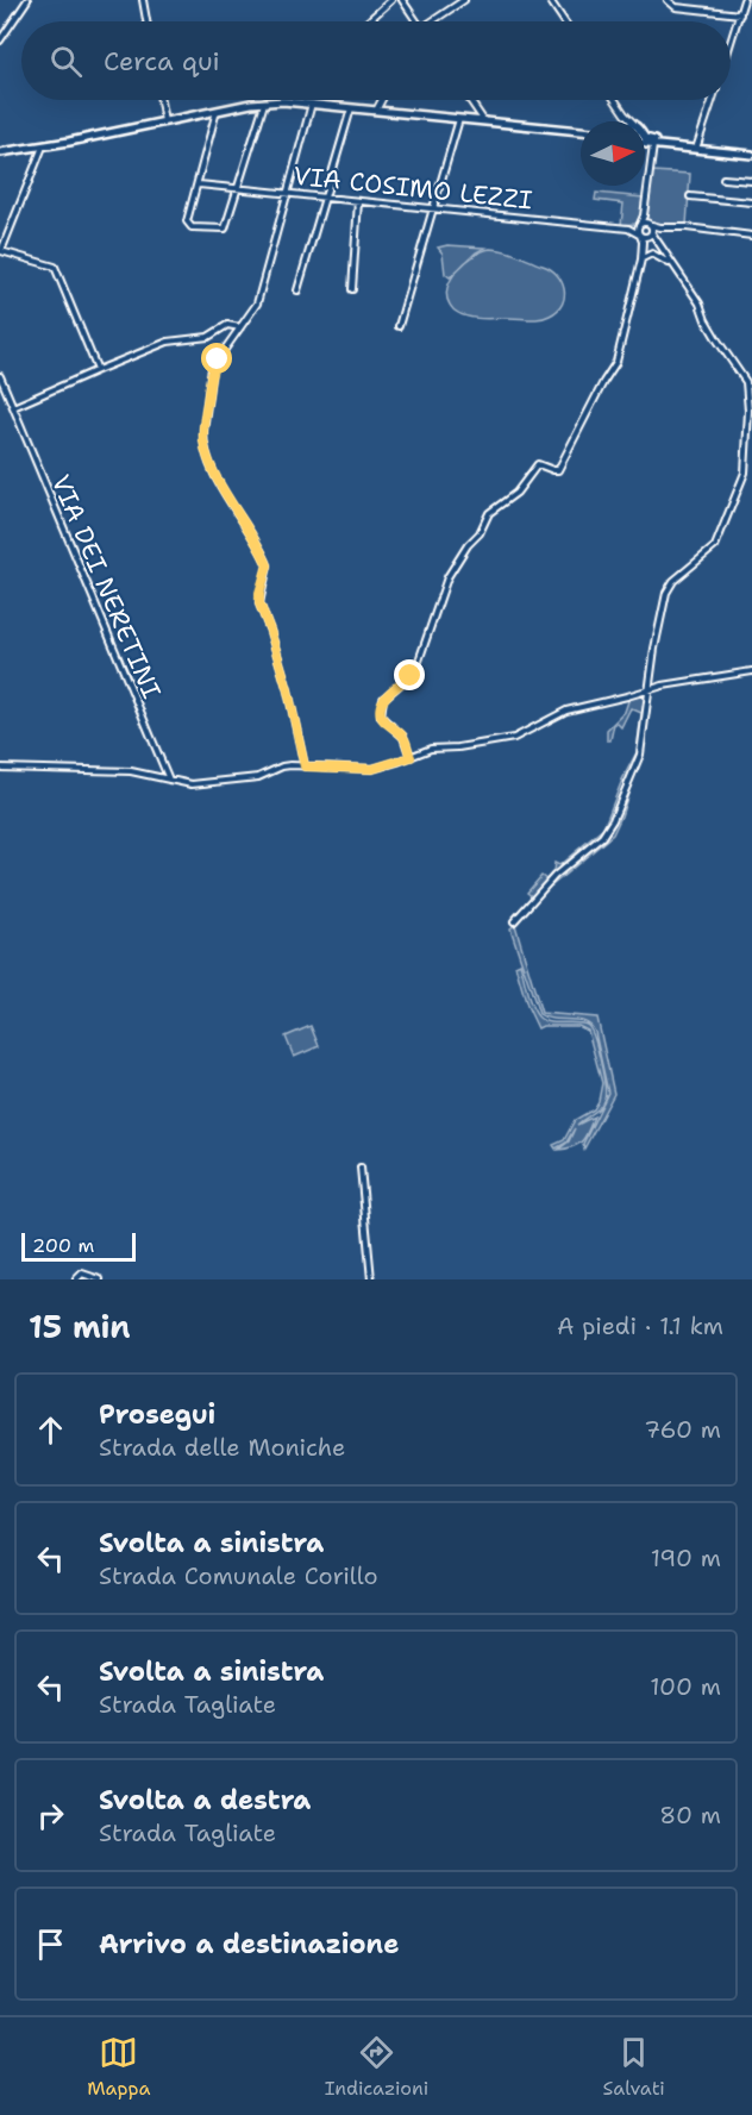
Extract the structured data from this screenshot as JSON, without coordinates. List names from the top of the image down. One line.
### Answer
{"streets":{"street":["VIA COSIMO LEZZI","VIA DEI NERETINI"]},"scale_bar":"200 m","north":"right","page":{"search":"Cerca qui","scale":"200 m","heading":["15 min","A piedi · 1.1 km"],"list":[["Prosegui","Strada delle Moniche","760 m"],["Svolta a sinistra","Strada Comunale Corillo","190 m"],["Svolta a sinistra","Strada Tagliate","100 m"],["Svolta a destra","Strada Tagliate","80 m"],"Arrivo a destinazione"],"nav":["Mappa","Indicazioni","Salvati"]}}
